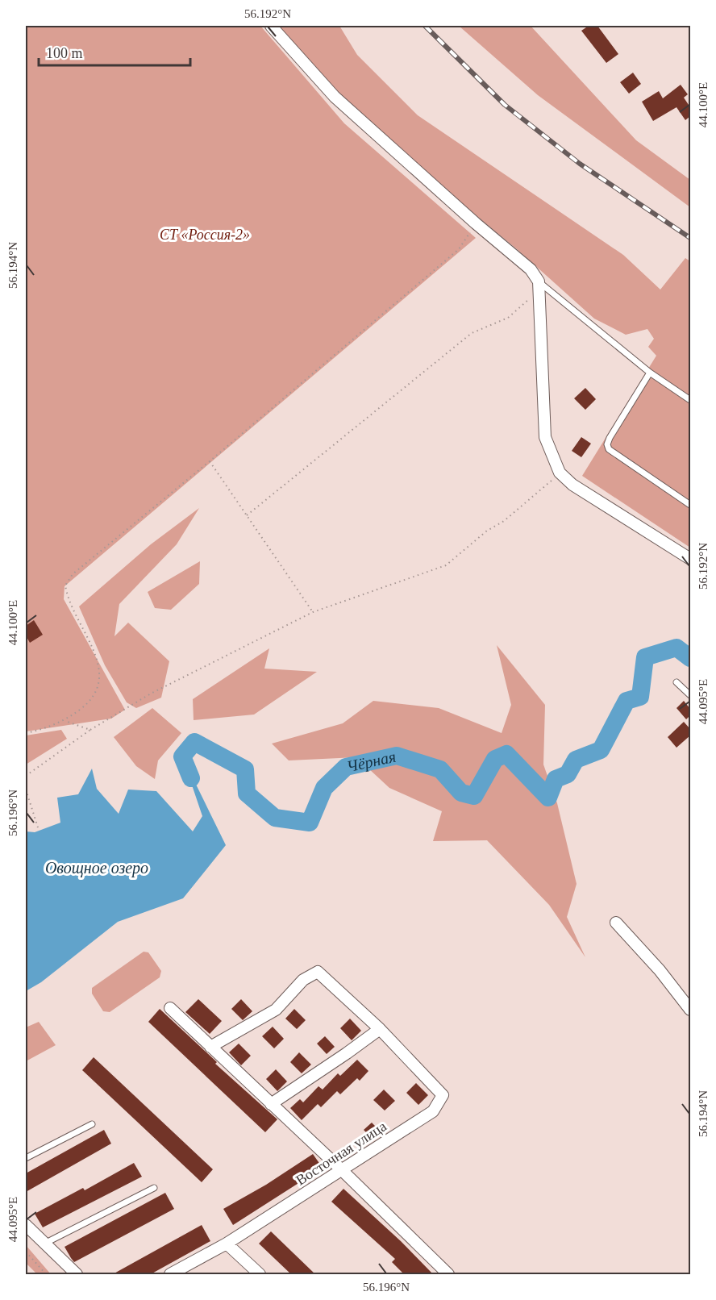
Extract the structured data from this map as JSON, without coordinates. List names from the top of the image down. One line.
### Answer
{"streets":{"street":["Восточная улица"]},"water":["Чёрная","Овощное озеро"],"parks":["СТ «Россия-2»"],"scale_bar":"100 m","coordinates":["56.192°N","44.100°E","56.194°N","44.095°E","56.196°N"]}
